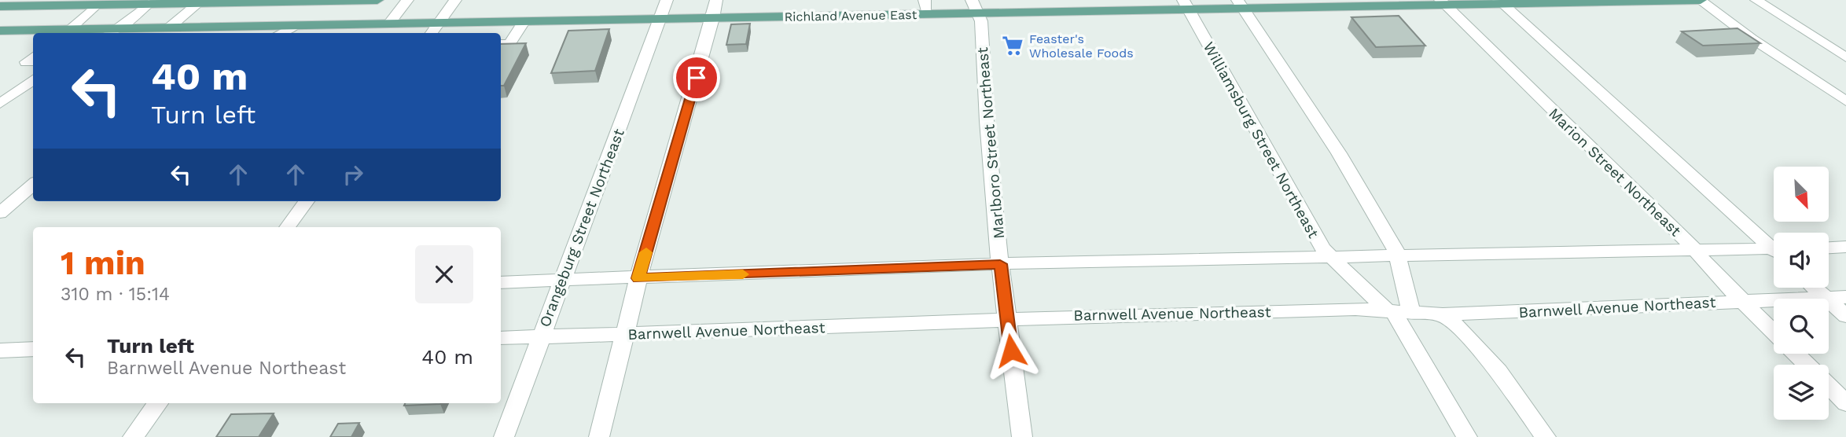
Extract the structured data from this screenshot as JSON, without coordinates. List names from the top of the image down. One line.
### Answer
{"streets":{"main road":["Richland Avenue East"],"street":["Williamsburg Street Northeast","Marlboro Street Northeast","Marion Street Northeast","Orangeburg Street Northeast","Barnwell Avenue Northeast"]},"crossings":[["Richland Avenue East","Williamsburg Street Northeast"],["Richland Avenue East","Marlboro Street Northeast"],["Richland Avenue East","Marion Street Northeast"],["Richland Avenue East","Orangeburg Street Northeast"],["Williamsburg Street Northeast","Barnwell Avenue Northeast"],["Marlboro Street Northeast","Barnwell Avenue Northeast"],["Marion Street Northeast","Barnwell Avenue Northeast"],["Orangeburg Street Northeast","Barnwell Avenue Northeast"]],"places":{"supermarket":["Feaster's Wholesale Foods"]},"north":"bottom right","page":{"turn":["40 m","Turn left"],"heading":["1 min","310 m · 15:14"],"list":[{"name":"Turn left","note":"Barnwell Avenue Northeast","value":"40 m"}]}}
